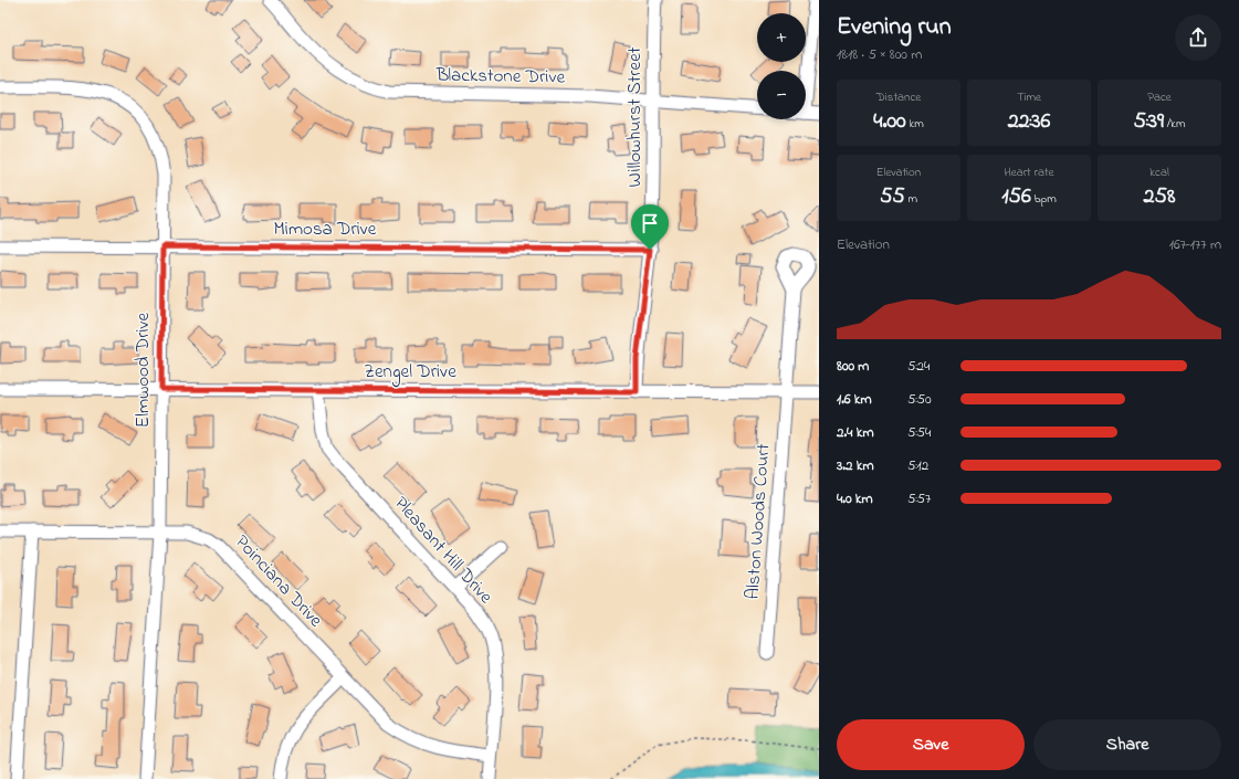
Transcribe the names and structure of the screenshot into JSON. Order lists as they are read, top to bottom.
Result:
{
  "streets": {
    "street": [
      "Blackstone Drive",
      "Willowhurst Street",
      "Mimosa Drive",
      "Elmwood Drive",
      "Zengel Drive",
      "Alston Woods Court",
      "Pleasant Hill Drive",
      "Poinciana Drive"
    ]
  },
  "crossings": [
    ["Blackstone Drive", "Willowhurst Street"],
    ["Willowhurst Street", "Mimosa Drive"],
    ["Willowhurst Street", "Zengel Drive"],
    ["Mimosa Drive", "Elmwood Drive"],
    ["Elmwood Drive", "Zengel Drive"],
    ["Elmwood Drive", "Poinciana Drive"],
    ["Zengel Drive", "Alston Woods Court"],
    ["Zengel Drive", "Pleasant Hill Drive"],
    ["Pleasant Hill Drive", "Poinciana Drive"]
  ],
  "page": {
    "heading": ["Evening run", "18:18 · 5 × 800 m"],
    "map_buttons": ["+", "−"],
    "stats": [
      ["Distance", "4.00 km"],
      ["Time", "22:36"],
      ["Pace", "5:39 /km"],
      ["Elevation", "55 m"],
      ["Heart rate", "156 bpm"],
      ["kcal", "258"]
    ],
    "chart": ["Elevation", "167–177 m"],
    "list": [
      {
        "name": "800 m",
        "note": "5:24"
      },
      {
        "name": "1.6 km",
        "note": "5:50"
      },
      {
        "name": "2.4 km",
        "note": "5:54"
      },
      {
        "name": "3.2 km",
        "note": "5:12"
      },
      {
        "name": "4.0 km",
        "note": "5:57"
      }
    ],
    "buttons": ["Save", "Share"]
  }
}
